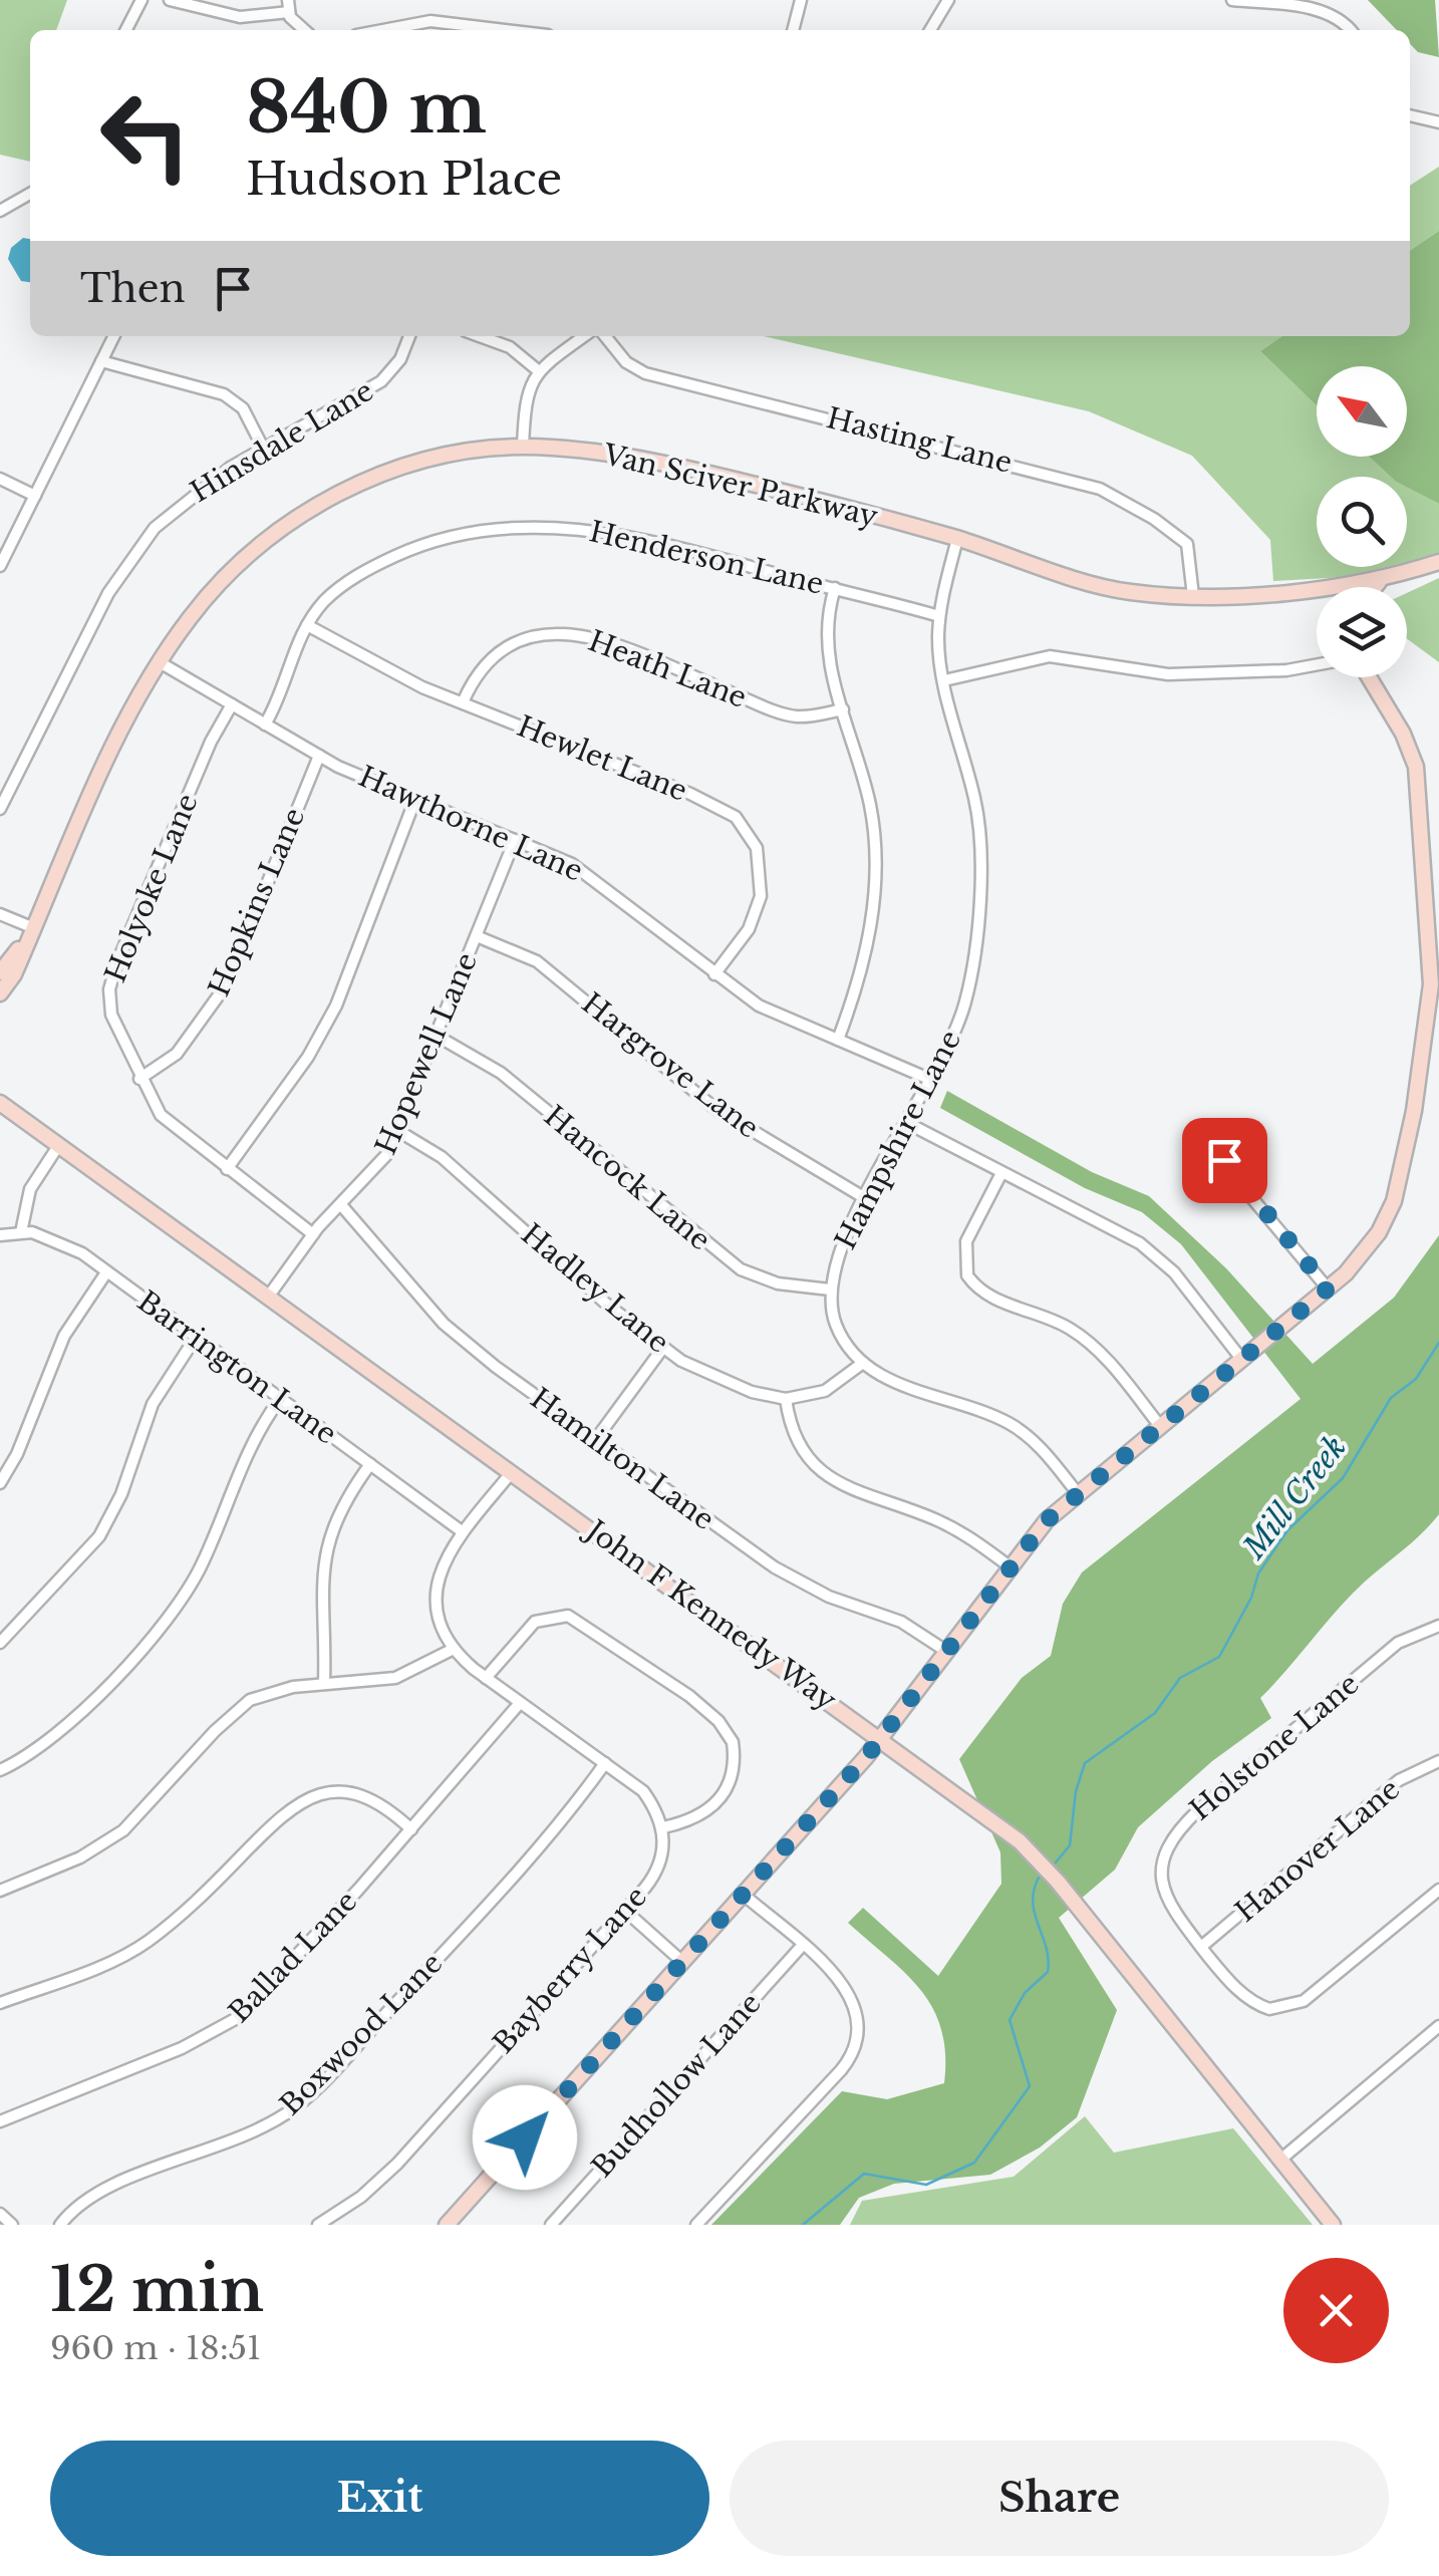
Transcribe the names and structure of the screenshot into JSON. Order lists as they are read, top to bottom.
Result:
{
  "streets": {
    "street": [
      "Hasting Lane",
      "Hinsdale Lane",
      "Van Sciver Parkway",
      "Henderson Lane",
      "Heath Lane",
      "Hewlet Lane",
      "Hawthorne Lane",
      "Holyoke Lane",
      "Hopkins Lane",
      "Hopewell Lane",
      "Hargrove Lane",
      "Hampshire Lane",
      "Hancock Lane",
      "Hadley Lane",
      "Barrington Lane",
      "Hamilton Lane",
      "John F Kennedy Way",
      "Holstone Lane",
      "Hanover Lane",
      "Ballad Lane",
      "Bayberry Lane",
      "Boxwood Lane",
      "Budhollow Lane"
    ]
  },
  "crossings": [
    ["Hasting Lane", "Van Sciver Parkway"],
    ["Van Sciver Parkway", "Hawthorne Lane"],
    ["Van Sciver Parkway", "Hampshire Lane"],
    ["Henderson Lane", "Hewlet Lane"],
    ["Henderson Lane", "Hawthorne Lane"],
    ["Henderson Lane", "Hampshire Lane"],
    ["Heath Lane", "Hewlet Lane"],
    ["Hewlet Lane", "Hawthorne Lane"],
    ["Hawthorne Lane", "Holyoke Lane"],
    ["Hawthorne Lane", "Hopkins Lane"],
    ["Hawthorne Lane", "Hopewell Lane"],
    ["Hawthorne Lane", "Hampshire Lane"],
    ["Holyoke Lane", "Hopkins Lane"],
    ["Holyoke Lane", "Hopewell Lane"],
    ["Hopewell Lane", "Hargrove Lane"],
    ["Hopewell Lane", "Hancock Lane"],
    ["Hopewell Lane", "Hadley Lane"],
    ["Hopewell Lane", "Hamilton Lane"],
    ["Hopewell Lane", "John F Kennedy Way"],
    ["Hargrove Lane", "Hampshire Lane"],
    ["Hampshire Lane", "Hancock Lane"],
    ["Holstone Lane", "Hanover Lane"]
  ],
  "water": ["Mill Creek"],
  "north": "top left",
  "page": {
    "turn": ["840 m", "Hudson Place"],
    "then": "Then",
    "heading": ["12 min", "960 m · 18:51"],
    "buttons": ["Exit", "Share"]
  }
}
